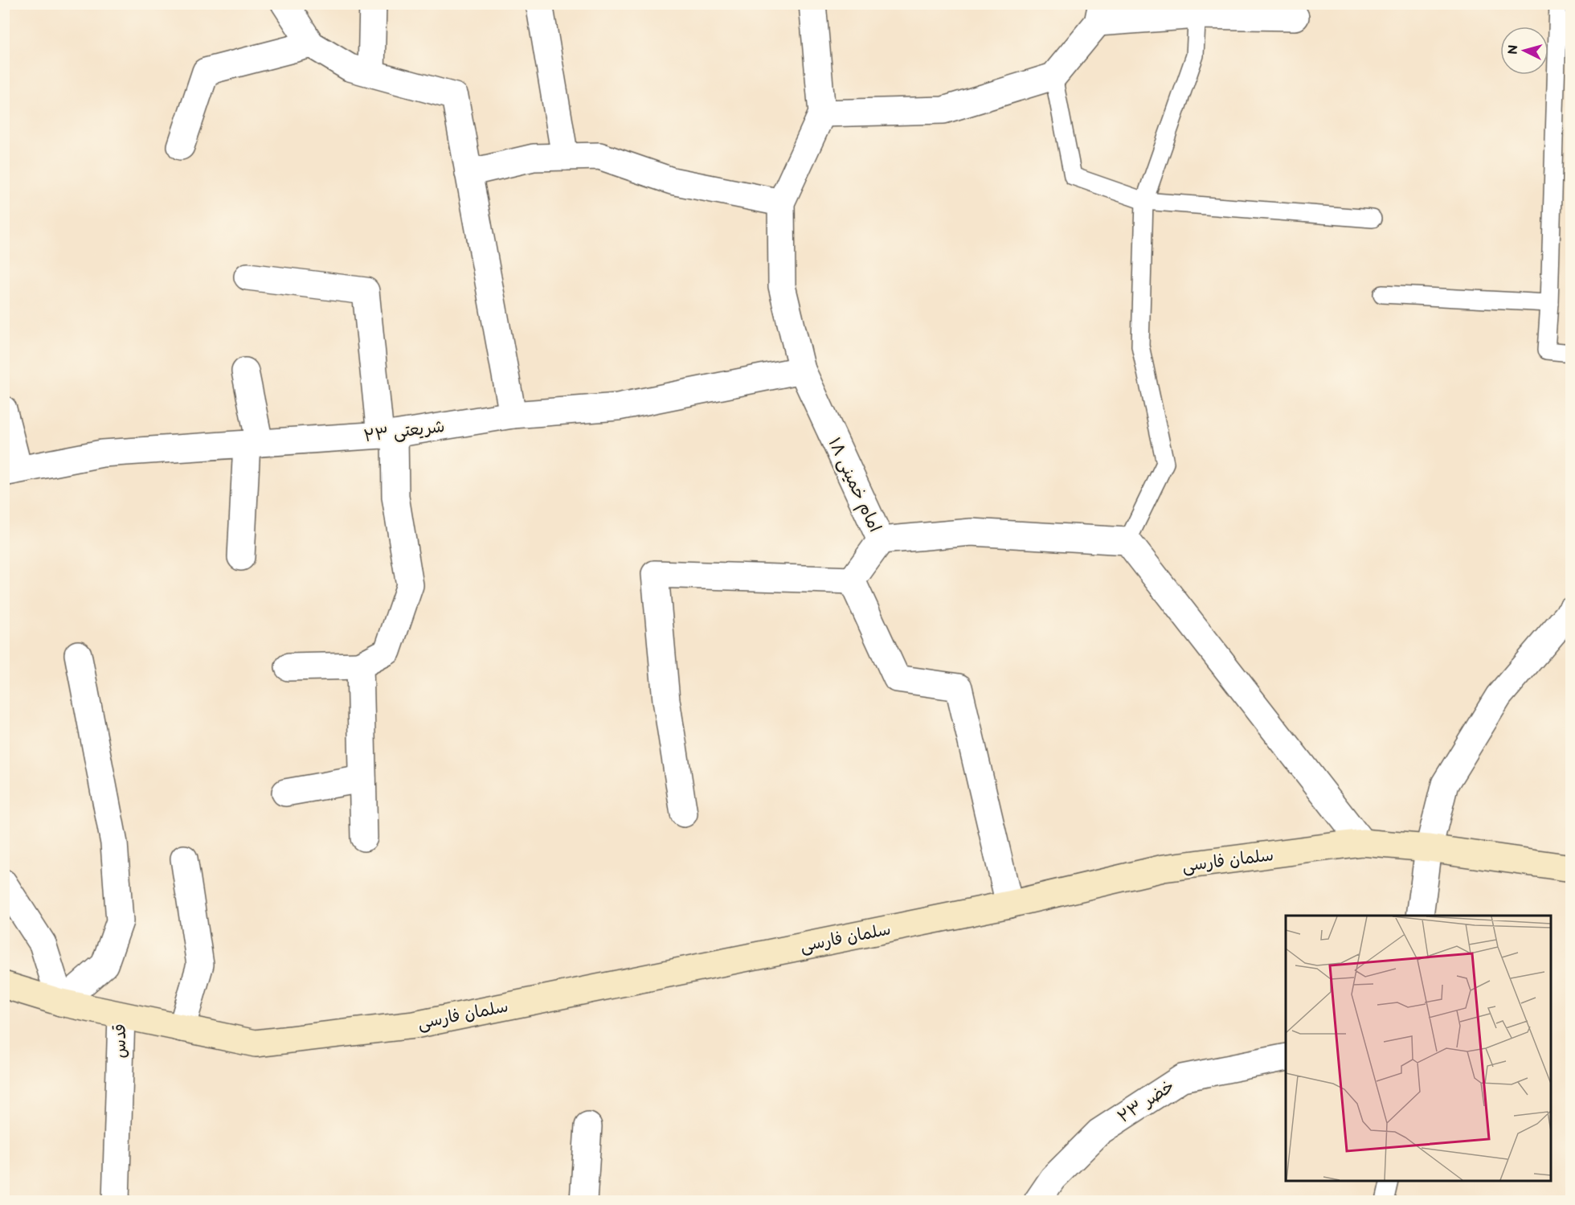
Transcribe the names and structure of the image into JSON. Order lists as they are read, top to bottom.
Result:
{
  "streets": {
    "street": [
      "شریعتی ۲۳",
      "امام خمینی ۱۸",
      "سلمان فارسی",
      "قدس",
      "خضر ۲۳"
    ]
  },
  "crossings": [
    ["شریعتی ۲۳", "امام خمینی ۱۸"],
    ["سلمان فارسی", "قدس"]
  ],
  "north": "left"
}
